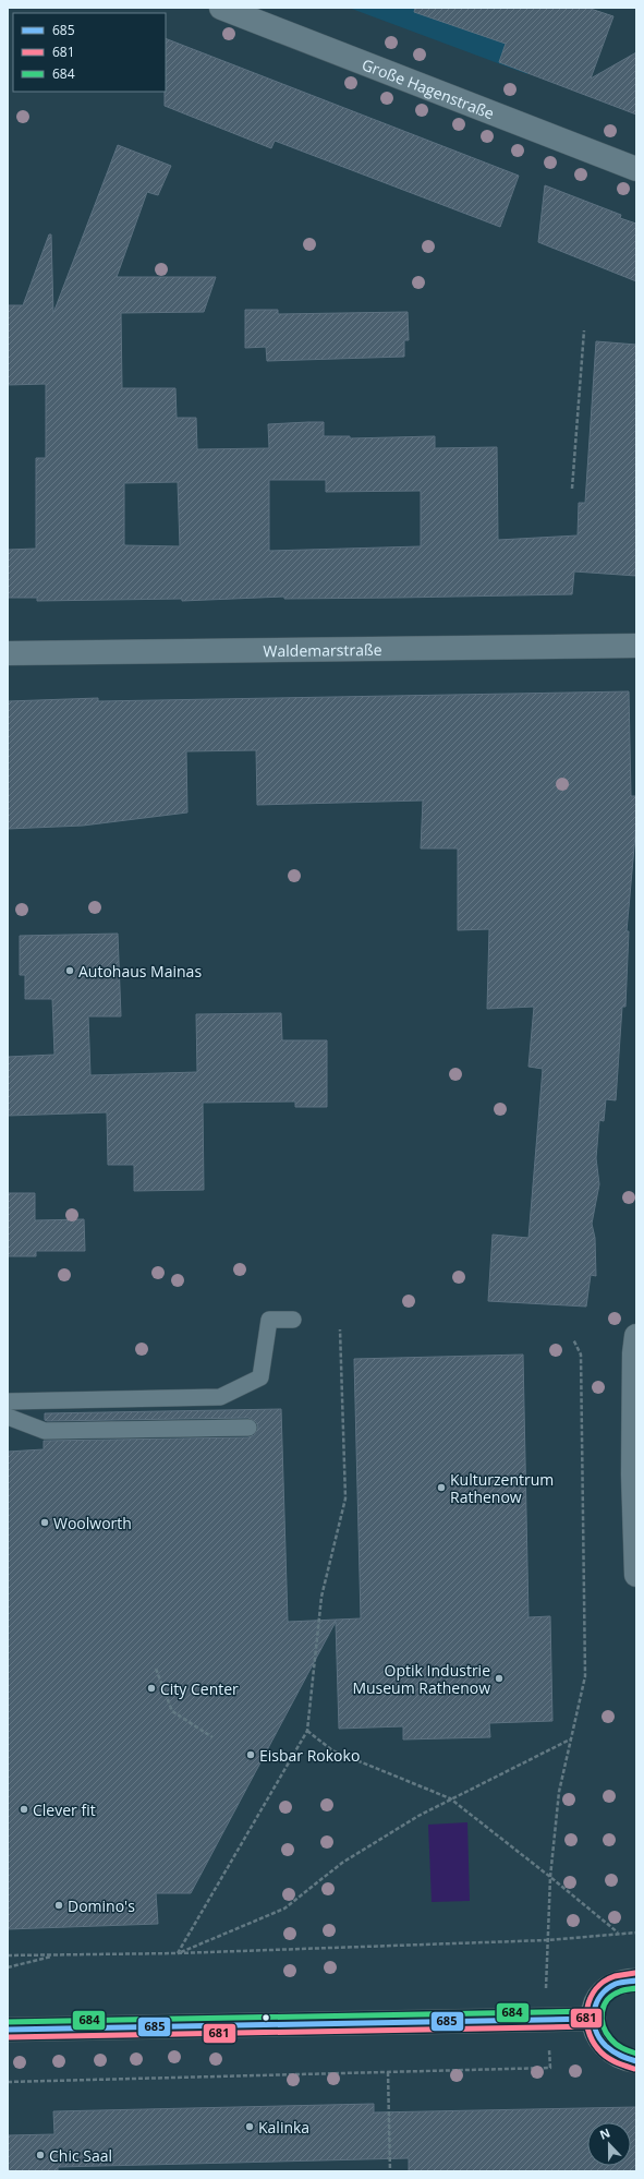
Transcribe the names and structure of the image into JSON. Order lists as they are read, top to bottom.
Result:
{
  "streets": {
    "street": ["Große Hagenstraße", "Waldemarstraße"]
  },
  "places": [
    "Autohaus Mainas",
    "Kulturzentrum Rathenow",
    "Woolworth",
    "Optik Industrie Museum Rathenow",
    "City Center",
    "Eisbar Rokoko",
    "Clever fit",
    "Domino's",
    "Kalinka",
    "Chic Saal"
  ],
  "lines": ["transit line 681", "transit line 685", "transit line 684"],
  "legend": ["685", "681", "684"],
  "north": "top"
}
